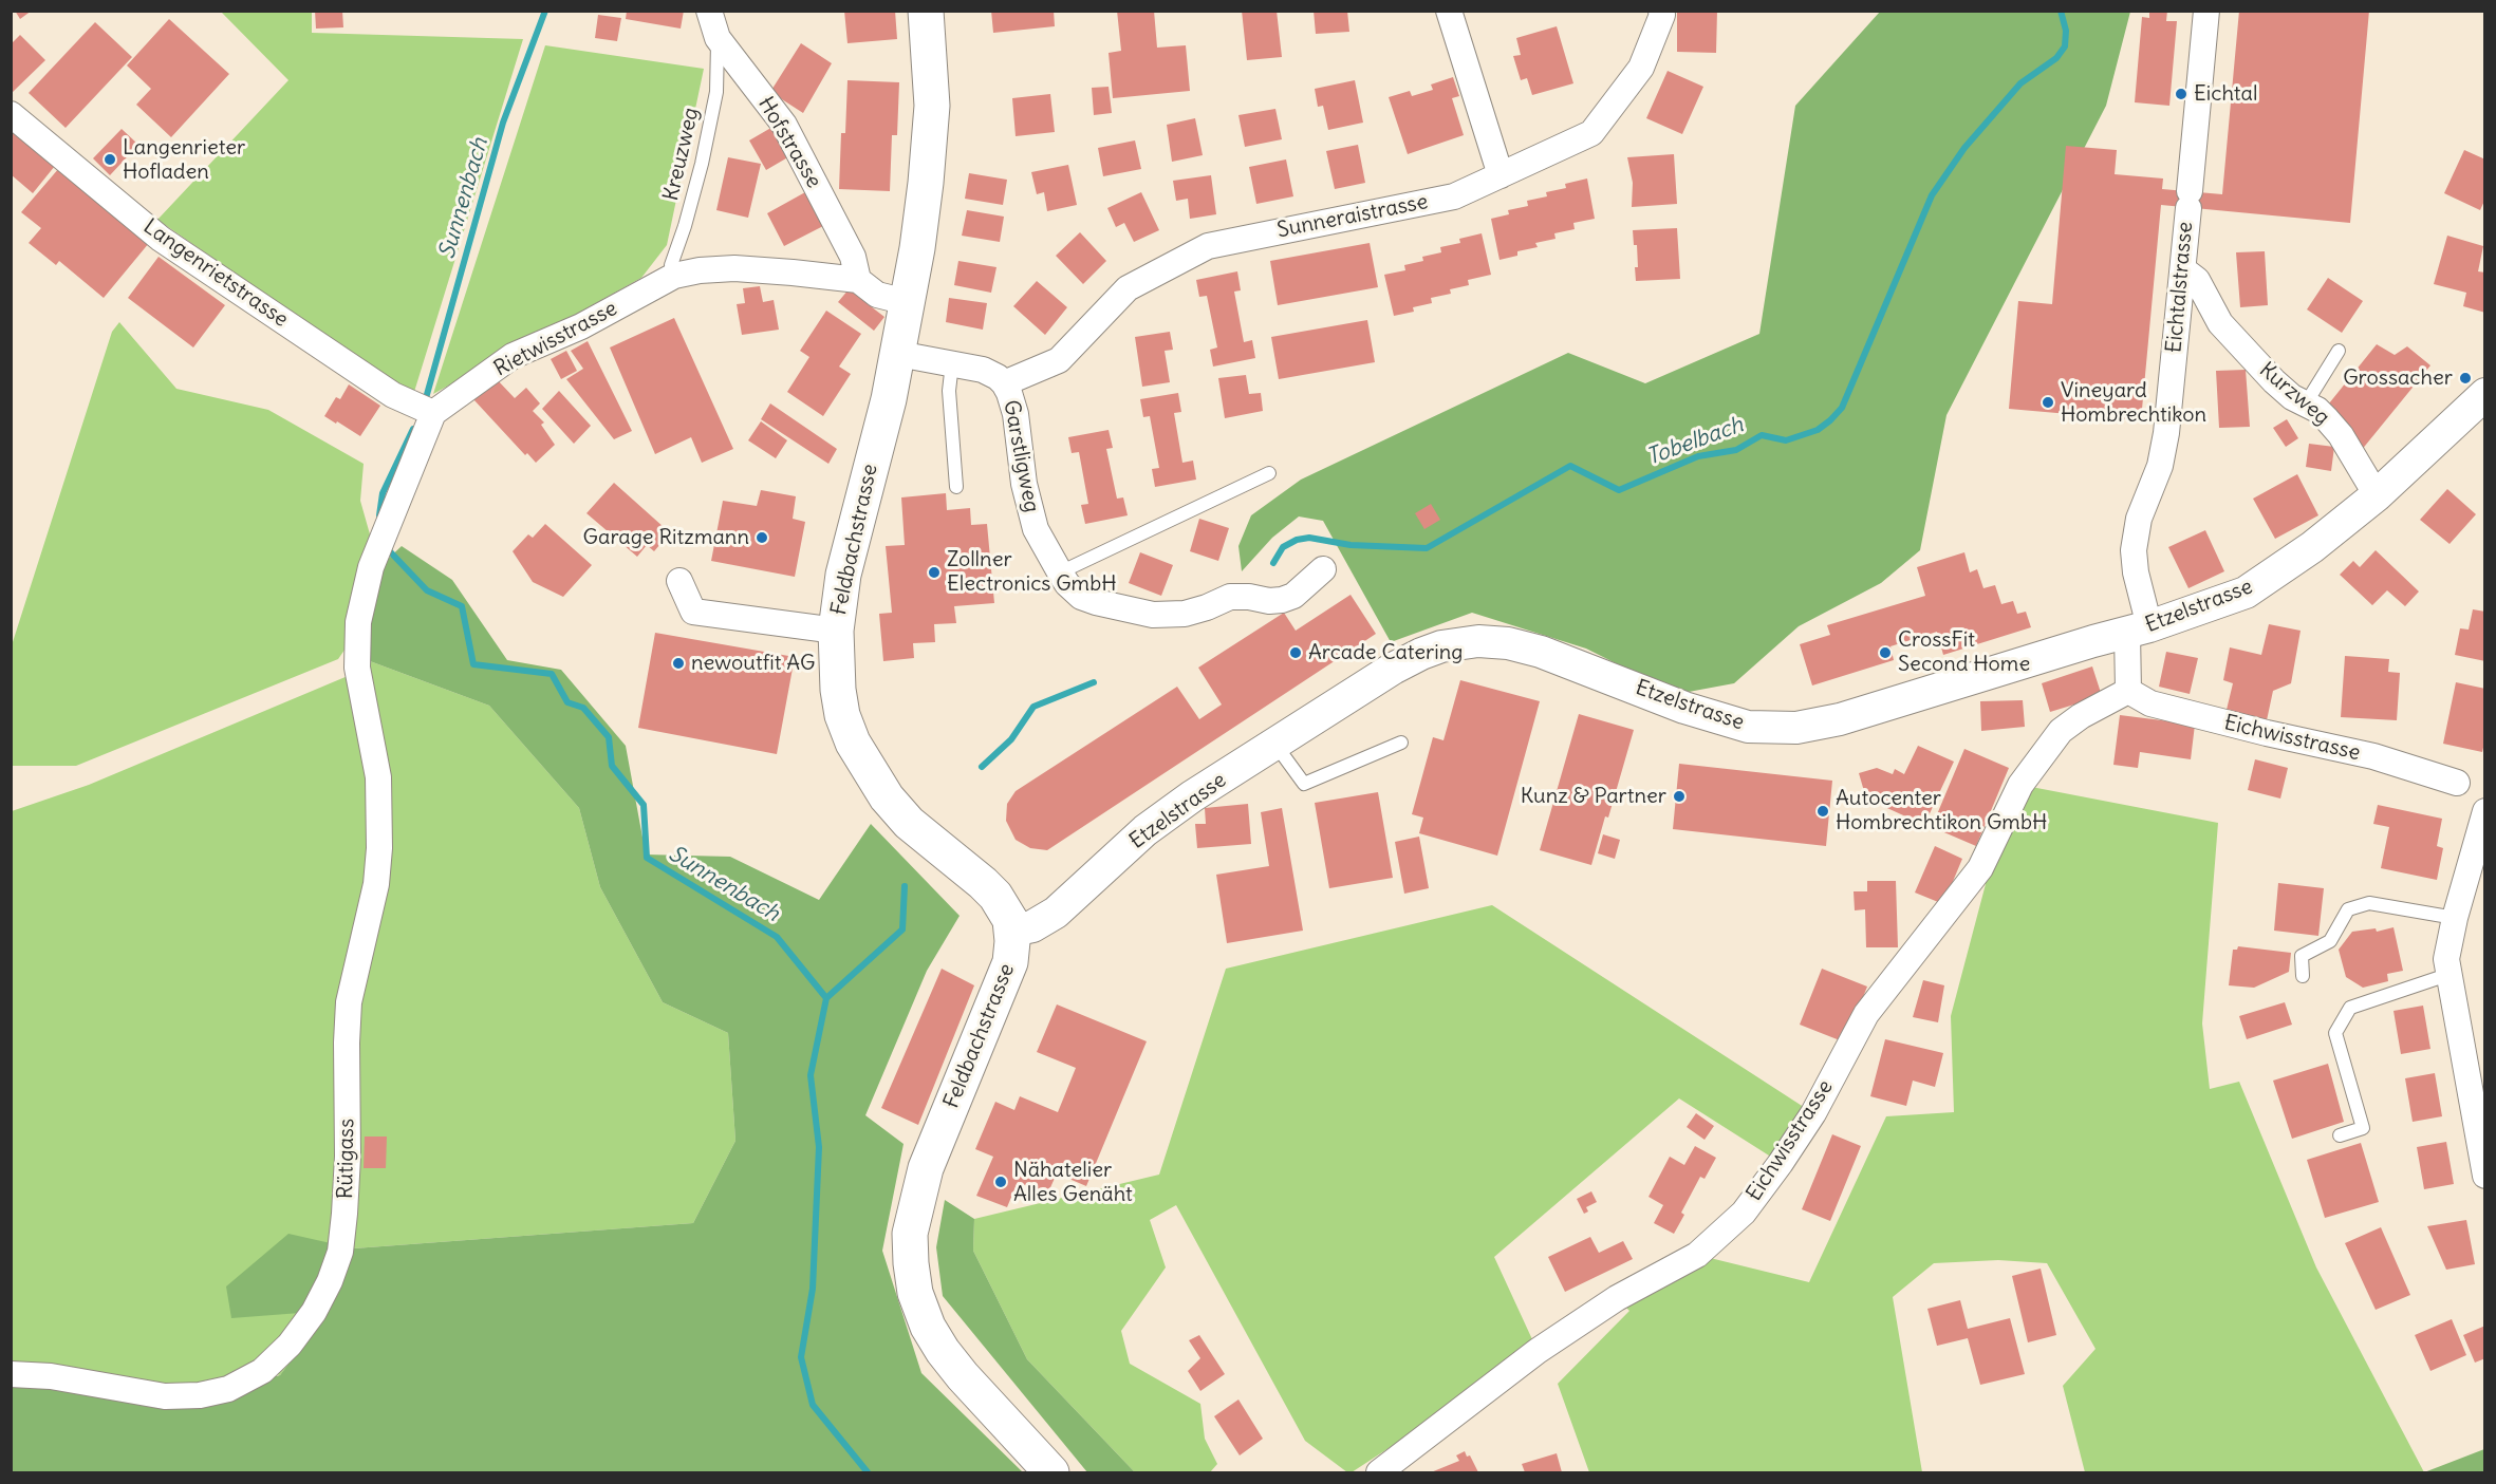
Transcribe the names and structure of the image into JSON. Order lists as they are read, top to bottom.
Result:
{
  "streets": {
    "main road": ["Feldbachstrasse"],
    "street": [
      "Hofstrasse",
      "Sunneraistrasse",
      "Langenrietstrasse",
      "Eichtalstrasse",
      "Rietwisstrasse",
      "Kurzweg",
      "Garstligweg",
      "Etzelstrasse",
      "Eichwisstrasse",
      "Rütigass"
    ],
    "lane": ["Kreuzweg"]
  },
  "crossings": [
    ["Hofstrasse", "Kreuzweg"],
    ["Hofstrasse", "Rietwisstrasse"],
    ["Kreuzweg", "Rietwisstrasse"],
    ["Sunneraistrasse", "Garstligweg"],
    ["Langenrietstrasse", "Rietwisstrasse"],
    ["Langenrietstrasse", "Rütigass"],
    ["Eichtalstrasse", "Kurzweg"],
    ["Eichtalstrasse", "Etzelstrasse"],
    ["Rietwisstrasse", "Feldbachstrasse"],
    ["Rietwisstrasse", "Rütigass"],
    ["Kurzweg", "Etzelstrasse"],
    ["Garstligweg", "Feldbachstrasse"],
    ["Feldbachstrasse", "Etzelstrasse"]
  ],
  "water": ["Sunnenbach", "Tobelbach"],
  "places": [
    "Eichtal",
    "Langenrieter Hofladen",
    "Grossacher",
    "Vineyard Hombrechtikon",
    "Garage Ritzmann",
    "Zollner Electronics GmbH",
    "Arcade Catering",
    "CrossFit Second Home",
    "newoutfit AG",
    "Kunz & Partner",
    "Autocenter Hombrechtikon GmbH",
    "Nähatelier Alles Genäht"
  ]
}
